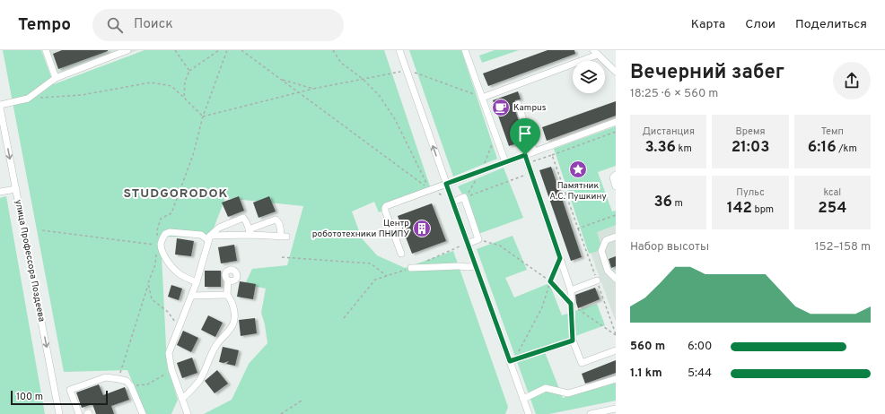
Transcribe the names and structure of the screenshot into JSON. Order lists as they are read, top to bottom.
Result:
{
  "streets": {
    "street": ["улица Профессора Поздеева"]
  },
  "one_way": ["улица Профессора Поздеева"],
  "districts": ["STUDGORODOK"],
  "places": {
    "cafe": ["Kampus"],
    "place": ["Памятник А.С. Пушкину"],
    "building": ["Центр робототехники ПНИПУ"]
  },
  "scale_bar": "100 m",
  "page": {
    "header": "Tempo",
    "search": "Поиск",
    "nav": ["Карта", "Слои", "Поделиться"],
    "heading": ["Вечерний забег", "18:25 · 6 × 560 m"],
    "stats": [
      ["Дистанция", "3.36 km"],
      ["Время", "21:03"],
      ["Темп", "6:16 /km"],
      ["36 m"],
      ["Пульс", "142 bpm"],
      ["kcal", "254"]
    ],
    "chart": ["Набор высоты", "152–158 m"],
    "list": [
      {
        "name": "560 m",
        "note": "6:00"
      },
      {
        "name": "1.1 km",
        "note": "5:44"
      }
    ],
    "scale": "100 m"
  }
}
